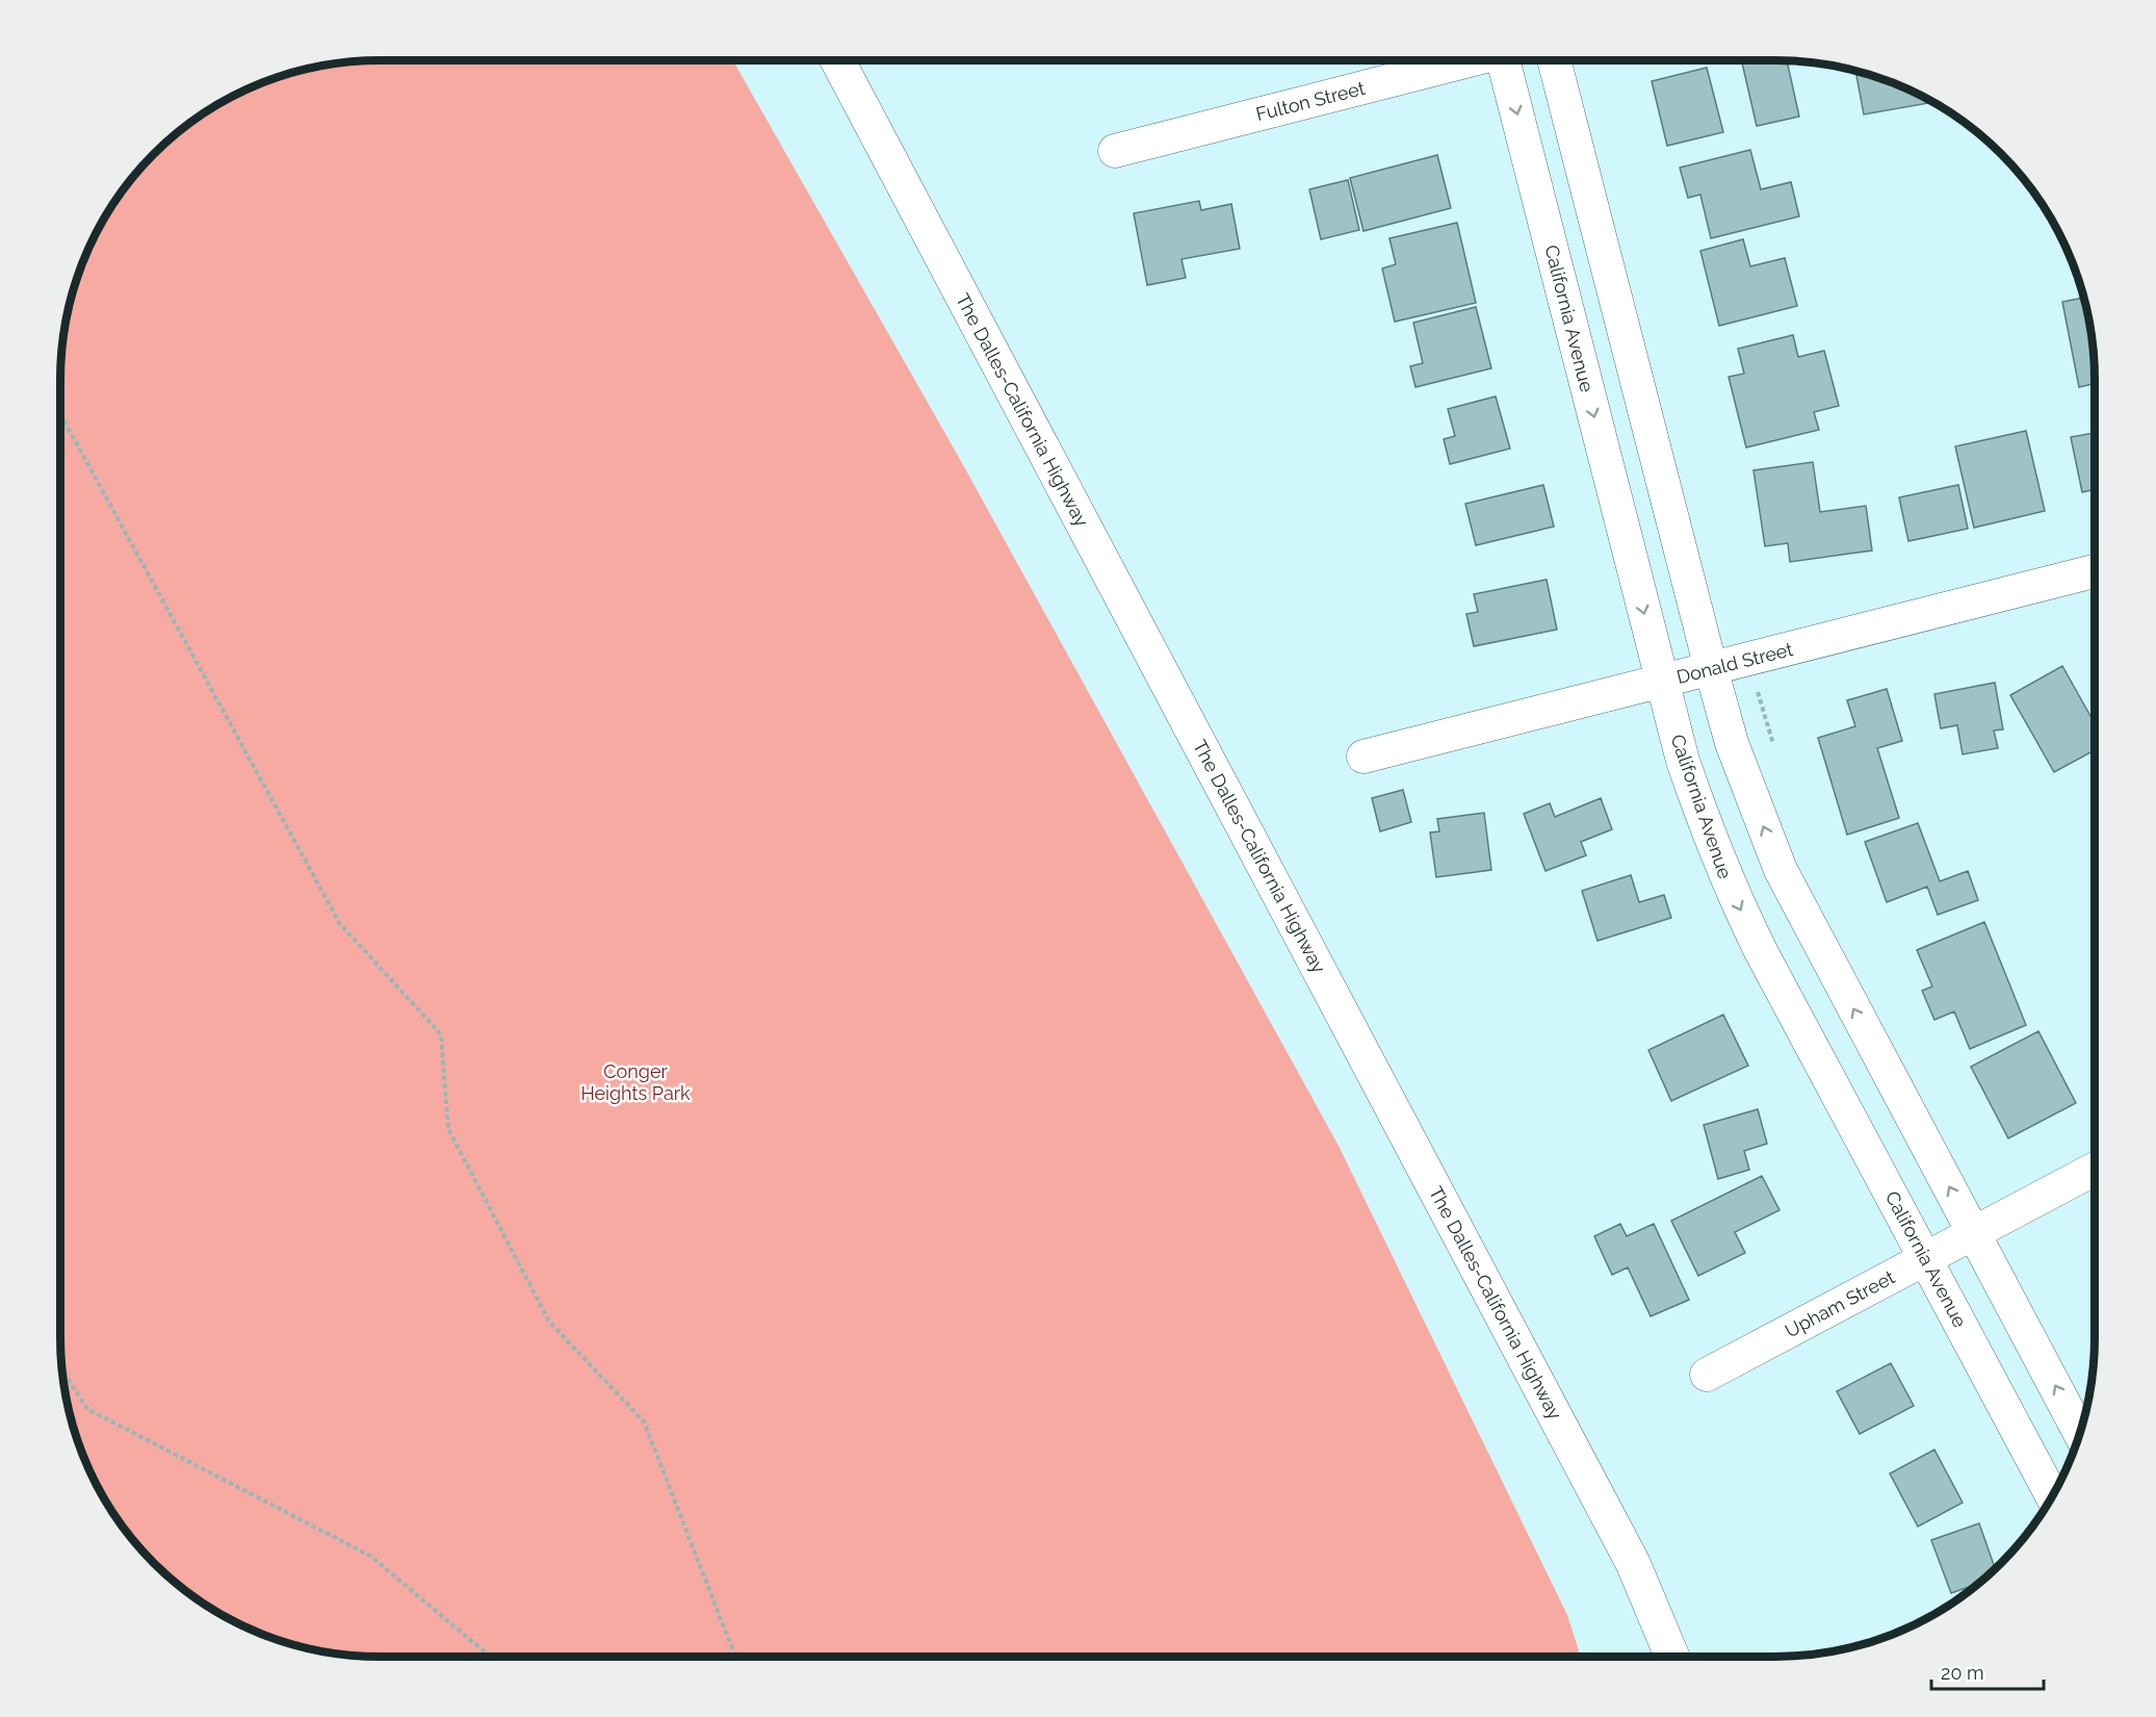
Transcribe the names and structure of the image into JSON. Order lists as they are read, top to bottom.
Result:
{
  "streets": {
    "highway": ["The Dalles-California Highway"],
    "street": [
      "Fulton Street",
      "California Avenue",
      "Donald Street",
      "Upham Street"
    ]
  },
  "crossings": [
    ["California Avenue", "Donald Street"],
    ["California Avenue", "Upham Street"]
  ],
  "parks": ["Conger Heights Park"],
  "scale_bar": "20 m"
}
